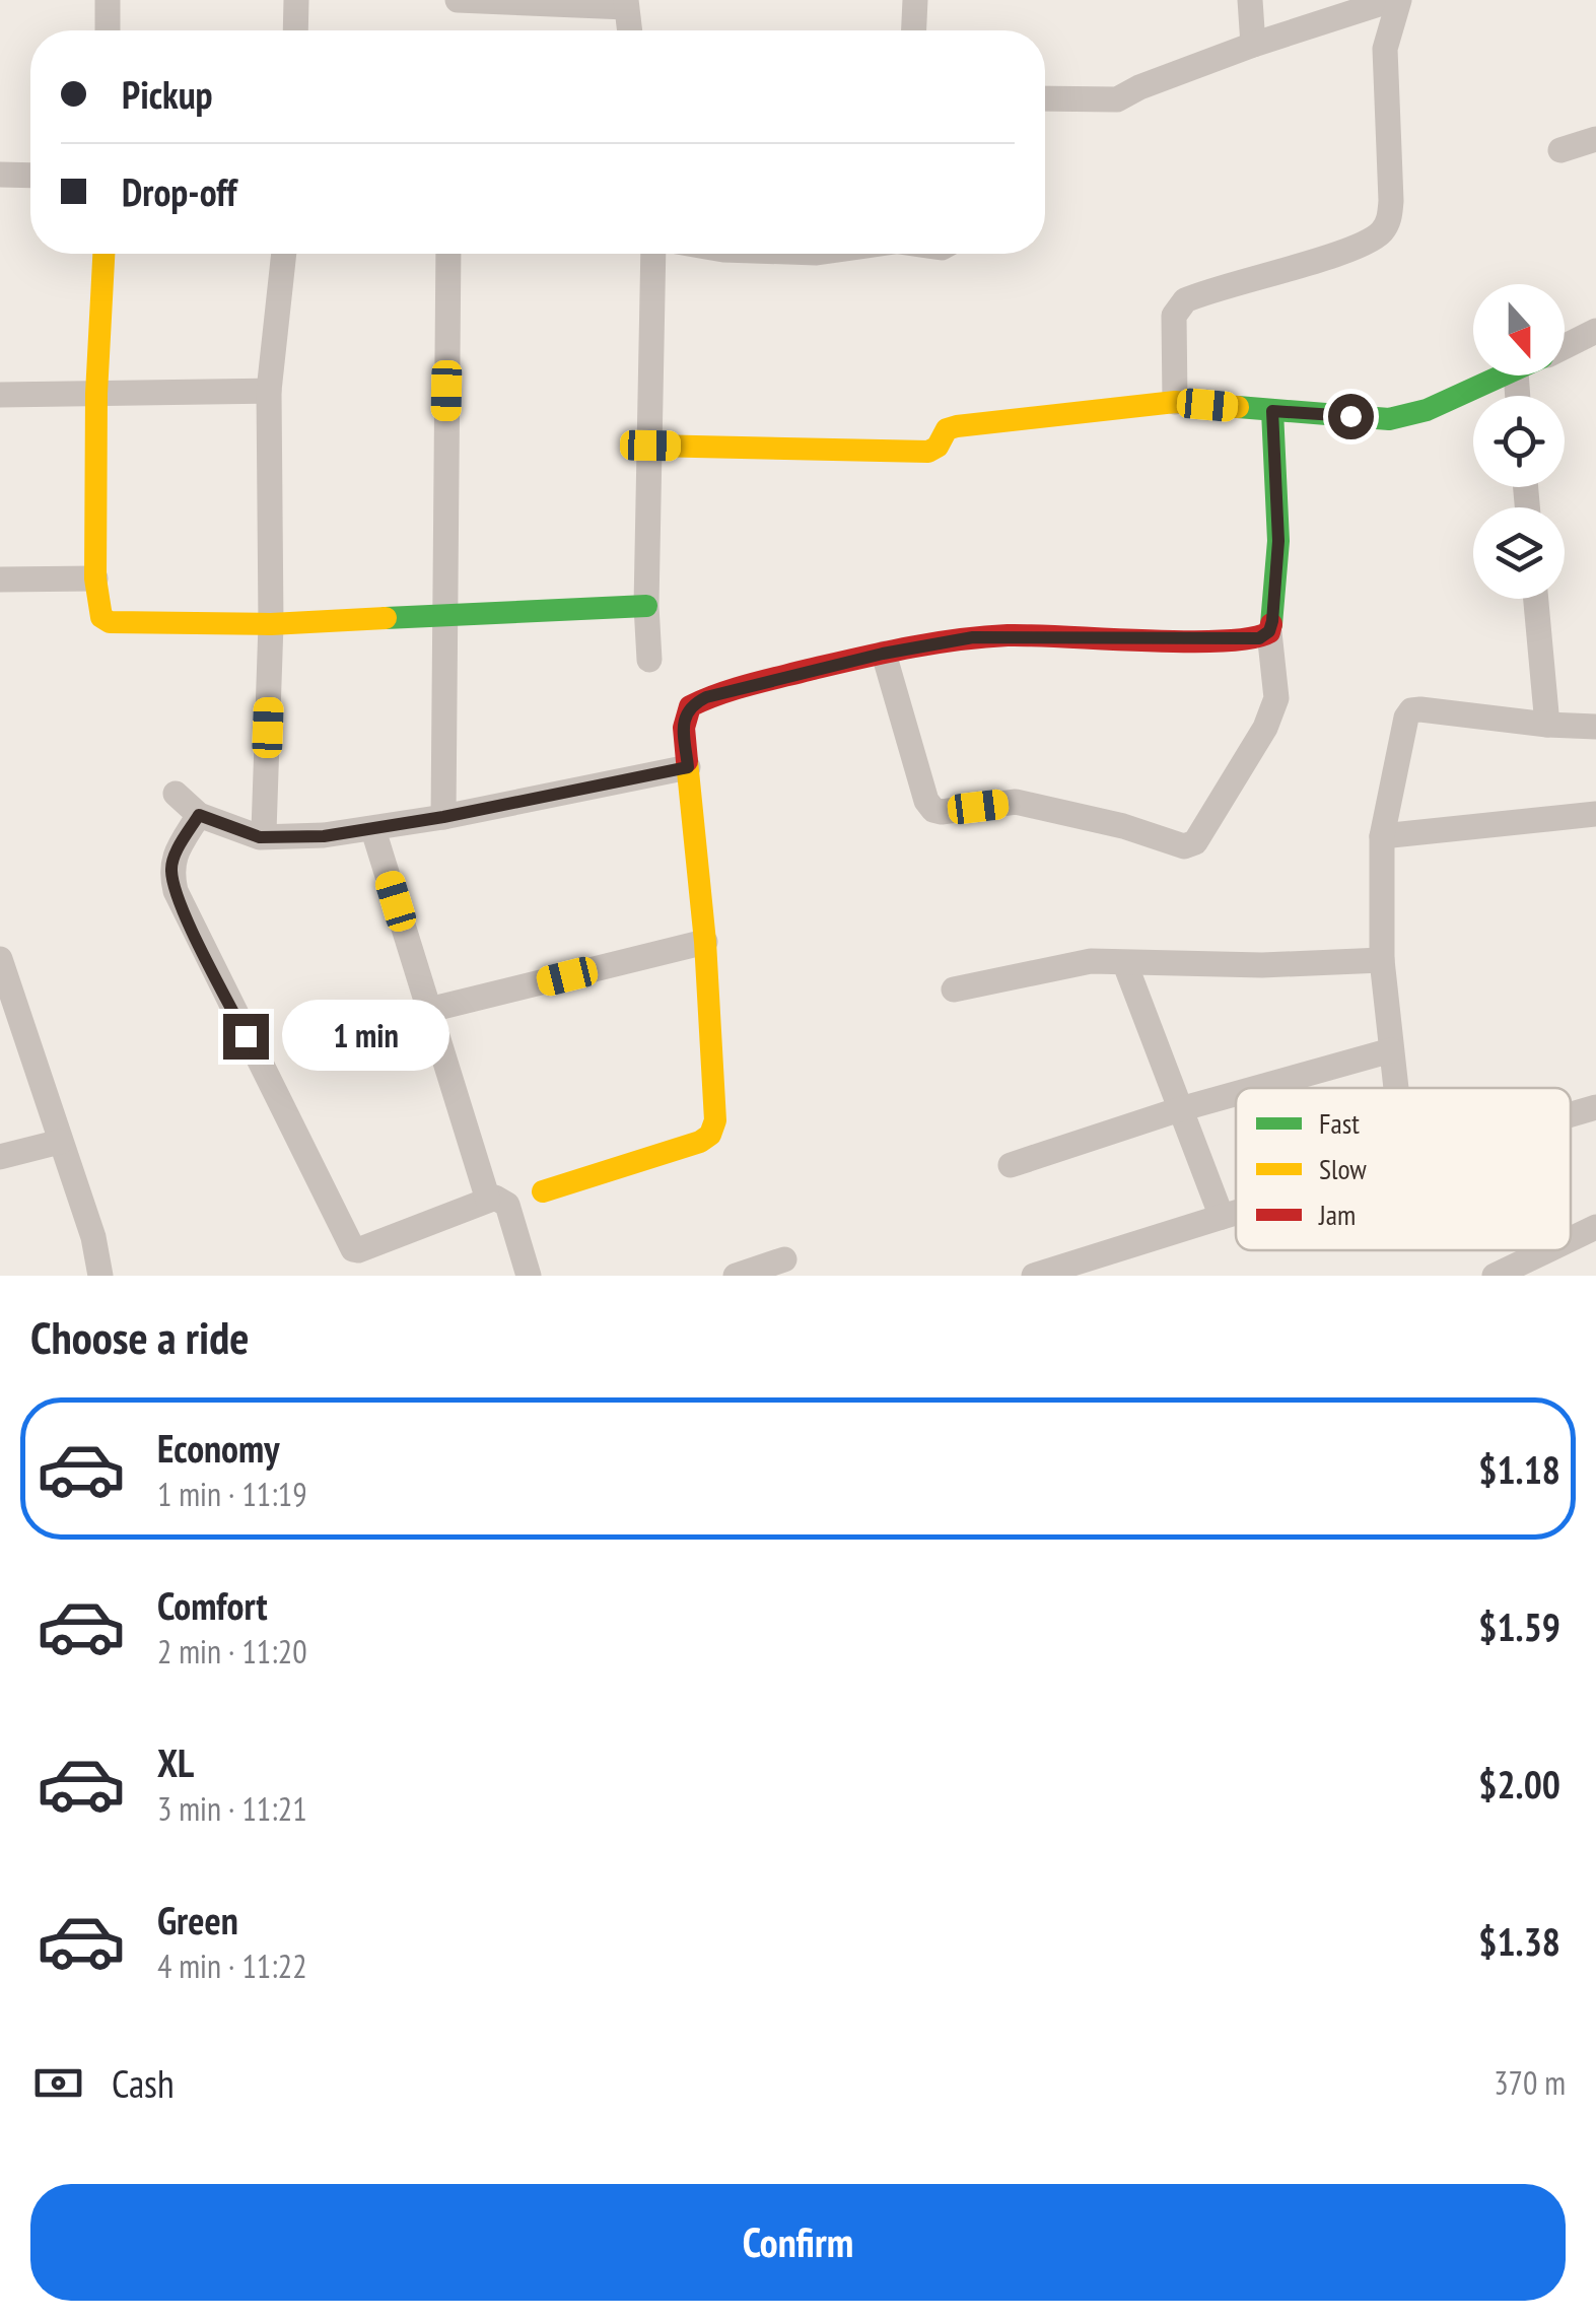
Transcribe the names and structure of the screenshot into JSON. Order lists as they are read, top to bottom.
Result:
{
  "legend": ["Fast", "Slow", "Jam"],
  "north": "bottom",
  "page": {
    "banner": ["Pickup", "Drop-off"],
    "bubble": "1 min",
    "heading": "Choose a ride",
    "list": [
      {
        "name": "Economy",
        "note": "1 min · 11:19",
        "value": "$1.18"
      },
      {
        "name": "Comfort",
        "note": "2 min · 11:20",
        "value": "$1.59"
      },
      {
        "name": "XL",
        "note": "3 min · 11:21",
        "value": "$2.00"
      },
      {
        "name": "Green",
        "note": "4 min · 11:22",
        "value": "$1.38"
      }
    ],
    "pay": ["Cash", "370 m"],
    "buttons": "Confirm"
  }
}
